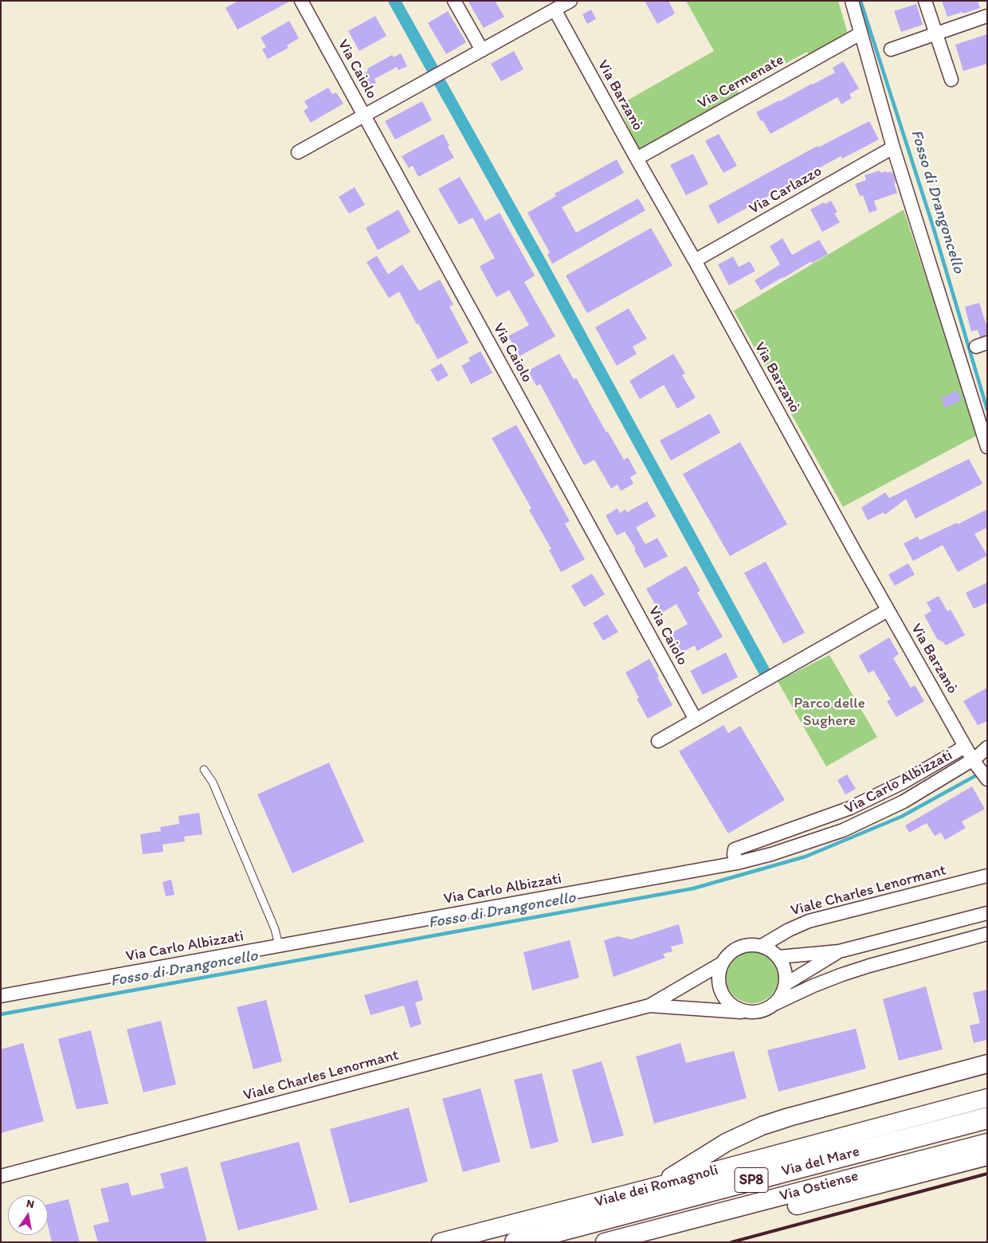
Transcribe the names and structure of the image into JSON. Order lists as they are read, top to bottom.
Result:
{
  "streets": {
    "main road": [
      "Via del Mare",
      "SP8",
      "Viale dei Romagnoli",
      "Via Ostiense"
    ],
    "street": [
      "Via Caiolo",
      "Via Cermenate",
      "Via Barzanò",
      "Via Carlazzo",
      "Via Carlo Albizzati",
      "Viale Charles Lenormant"
    ]
  },
  "crossings": [
    ["Via Cermenate", "Via Barzanò"],
    ["Via Barzanò", "Via Carlazzo"],
    ["Via Barzanò", "Via Carlo Albizzati"]
  ],
  "water": ["Fosso di Drangoncello"],
  "parks": ["Parco delle Sughere"],
  "north": "top"
}
